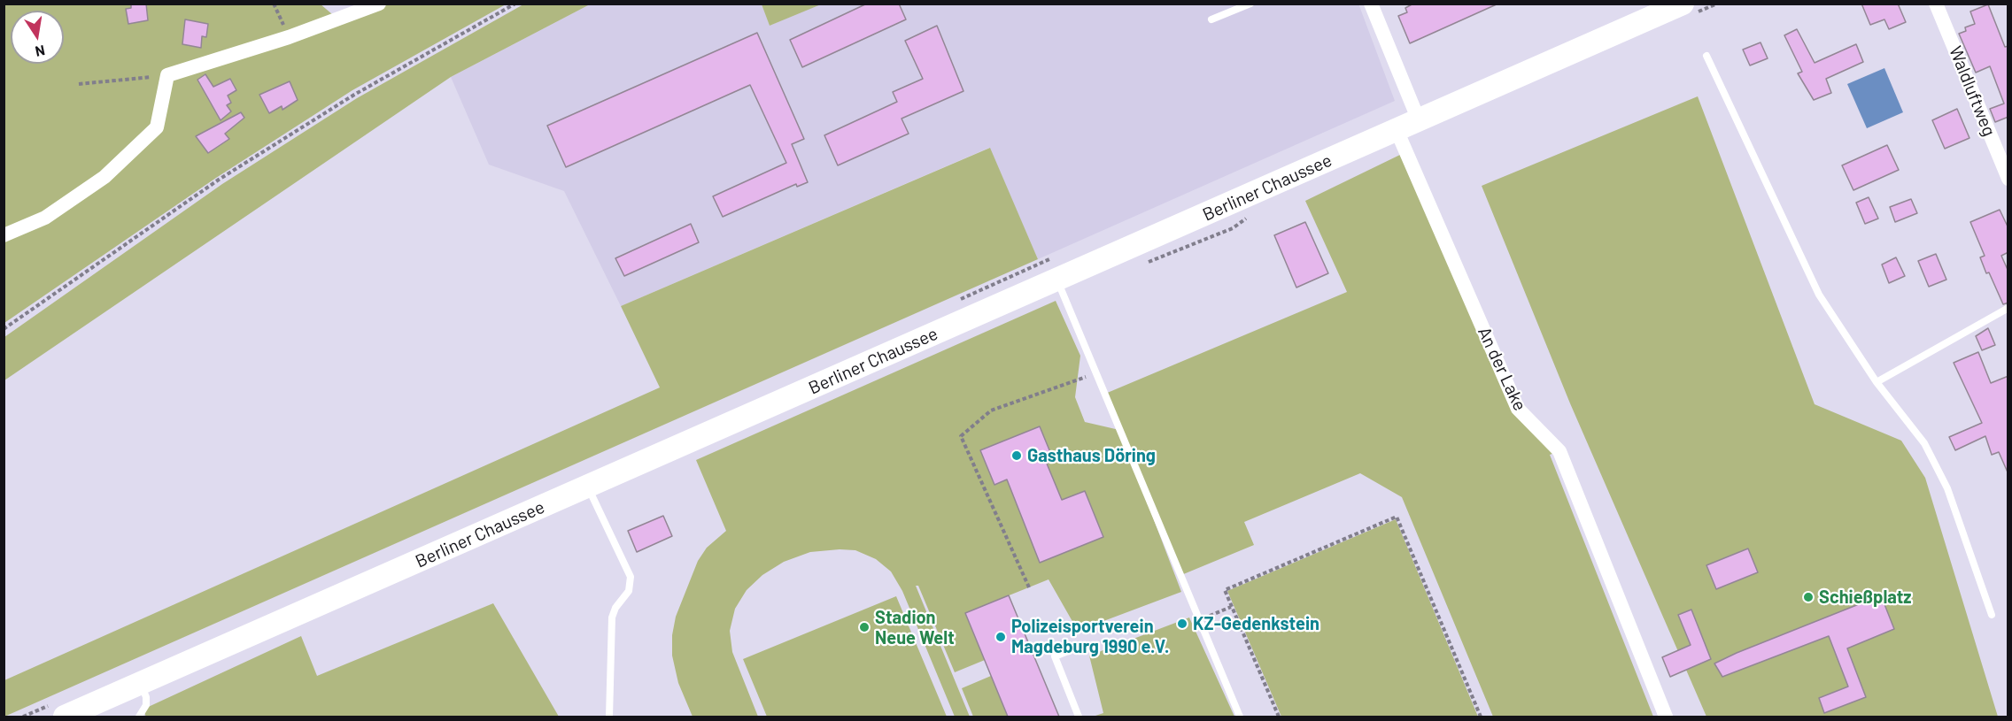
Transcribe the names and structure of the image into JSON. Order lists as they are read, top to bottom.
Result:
{
  "streets": {
    "main road": ["Berliner Chaussee"],
    "street": ["Waldluftweg", "An der Lake"]
  },
  "crossings": [
    ["Berliner Chaussee", "An der Lake"]
  ],
  "places": [
    "Gasthaus Döring",
    "Schießplatz",
    "KZ-Gedenkstein",
    "Stadion Neue Welt",
    "Polizeisportverein Magdeburg 1990 e.V."
  ],
  "north": "bottom"
}
